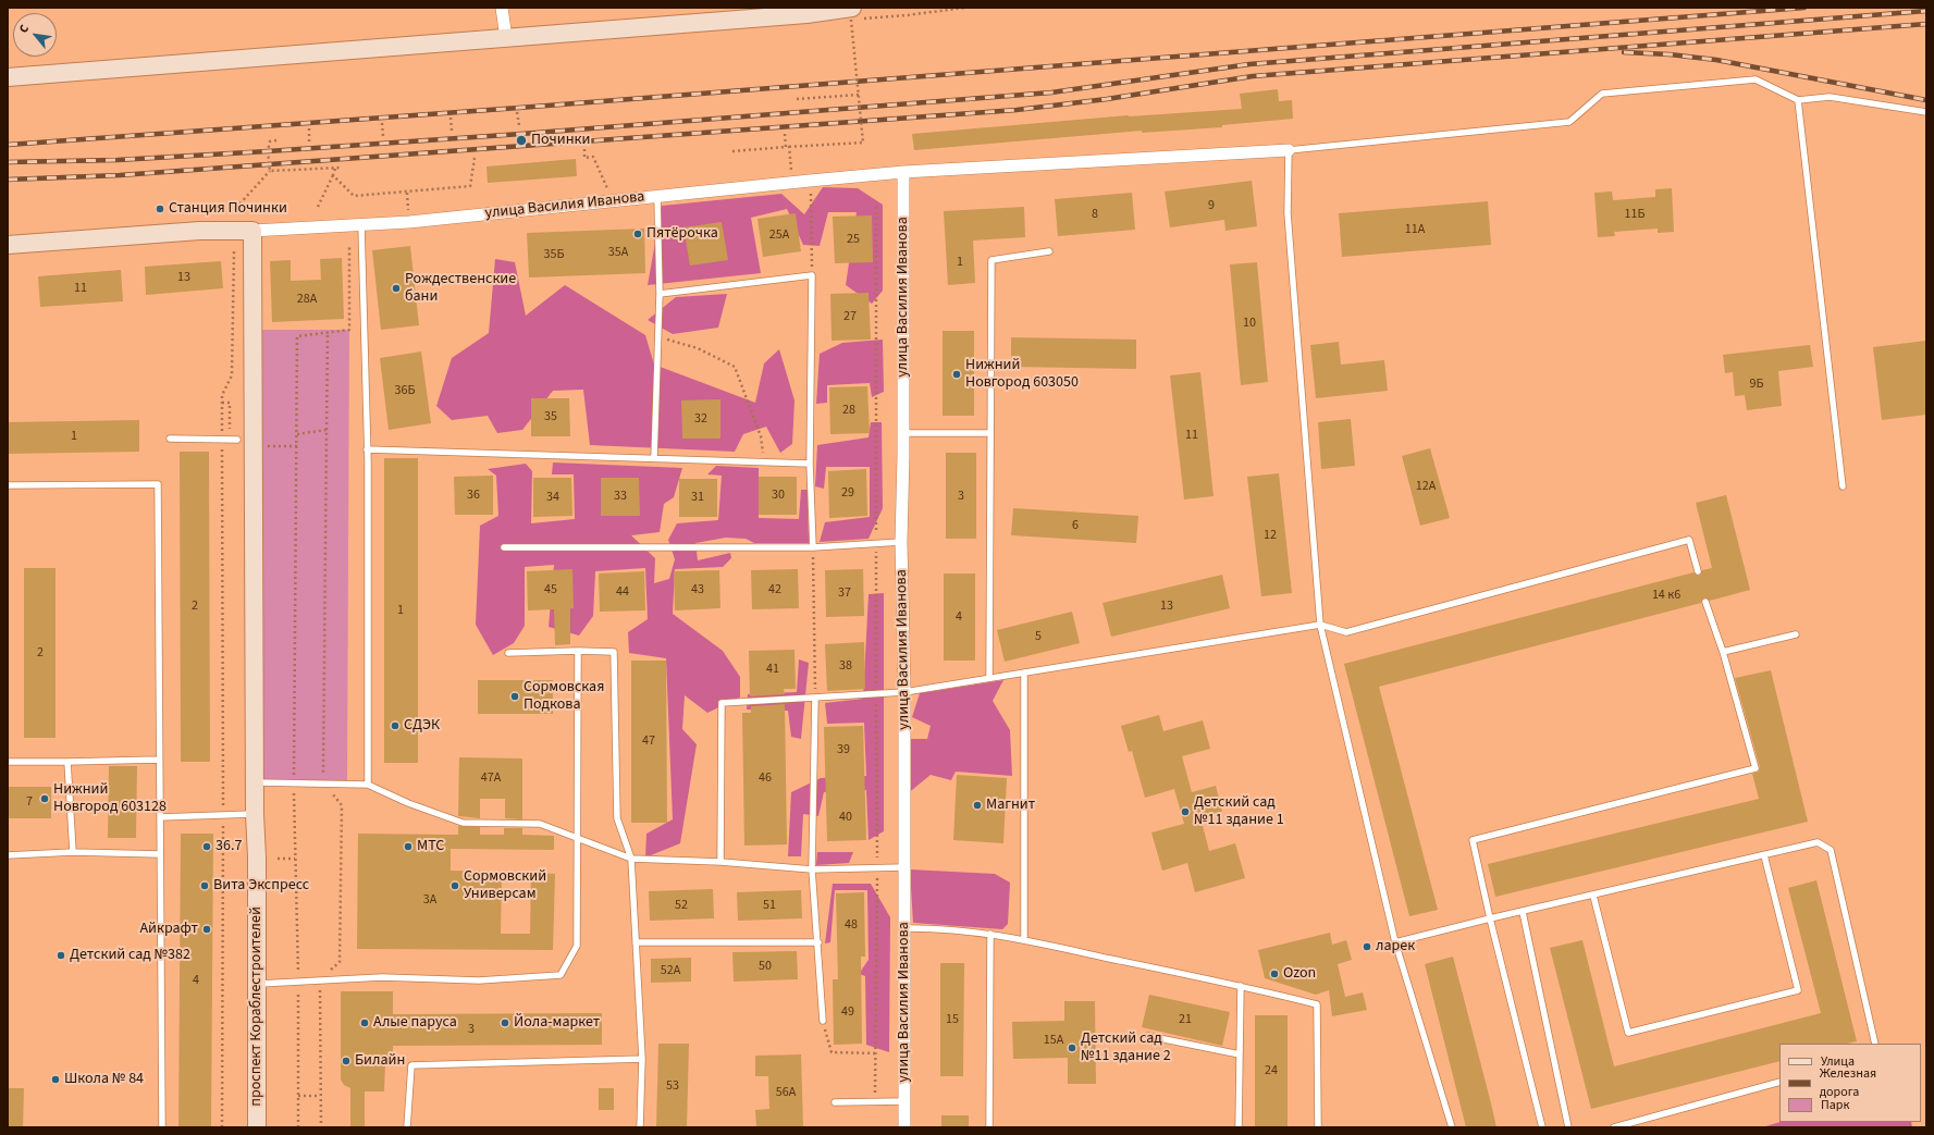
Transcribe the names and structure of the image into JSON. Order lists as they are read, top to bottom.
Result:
{
  "streets": {
    "street": ["улица Василия Иванова", "проспект Кораблестроителей"]
  },
  "crossings": [
    ["улица Василия Иванова", "проспект Кораблестроителей"]
  ],
  "places": [
    "Починки",
    "Станция Починки",
    "Пятёрочка",
    "Рождественские бани",
    "Нижний Новгород 603050",
    "Сормовская Подкова",
    "СДЭК",
    "Нижний Новгород 603128",
    "Магнит",
    "Детский сад №11 здание 1",
    "36.7",
    "МТС",
    "Вита Экспресс",
    "Сормовский Универсам",
    "Айкрафт",
    "ларек",
    "Детский сад №382",
    "Ozon",
    "Алые паруса",
    "Йола-маркет",
    "Детский сад №11 здание 2",
    "Билайн",
    "Школа № 84"
  ],
  "house_numbers": [
    "9",
    "8",
    "11Б",
    "11А",
    "25А",
    "25",
    "35А",
    "35Б",
    "1",
    "13",
    "11",
    "28А",
    "27",
    "10",
    "9Б",
    "36Б",
    "28",
    "35",
    "32",
    "11",
    "1",
    "12А",
    "29",
    "36",
    "30",
    "33",
    "3",
    "34",
    "31",
    "6",
    "12",
    "45",
    "43",
    "42",
    "44",
    "37",
    "14 к6",
    "2",
    "13",
    "1",
    "4",
    "5",
    "2",
    "38",
    "41",
    "47",
    "39",
    "47А",
    "46",
    "7",
    "40",
    "3А",
    "52",
    "51",
    "48",
    "50",
    "52А",
    "4",
    "49",
    "15",
    "21",
    "3",
    "15А",
    "24",
    "53",
    "56А"
  ],
  "legend": ["Улица", "Железная дорога", "Парк"],
  "north": "top left"
}
